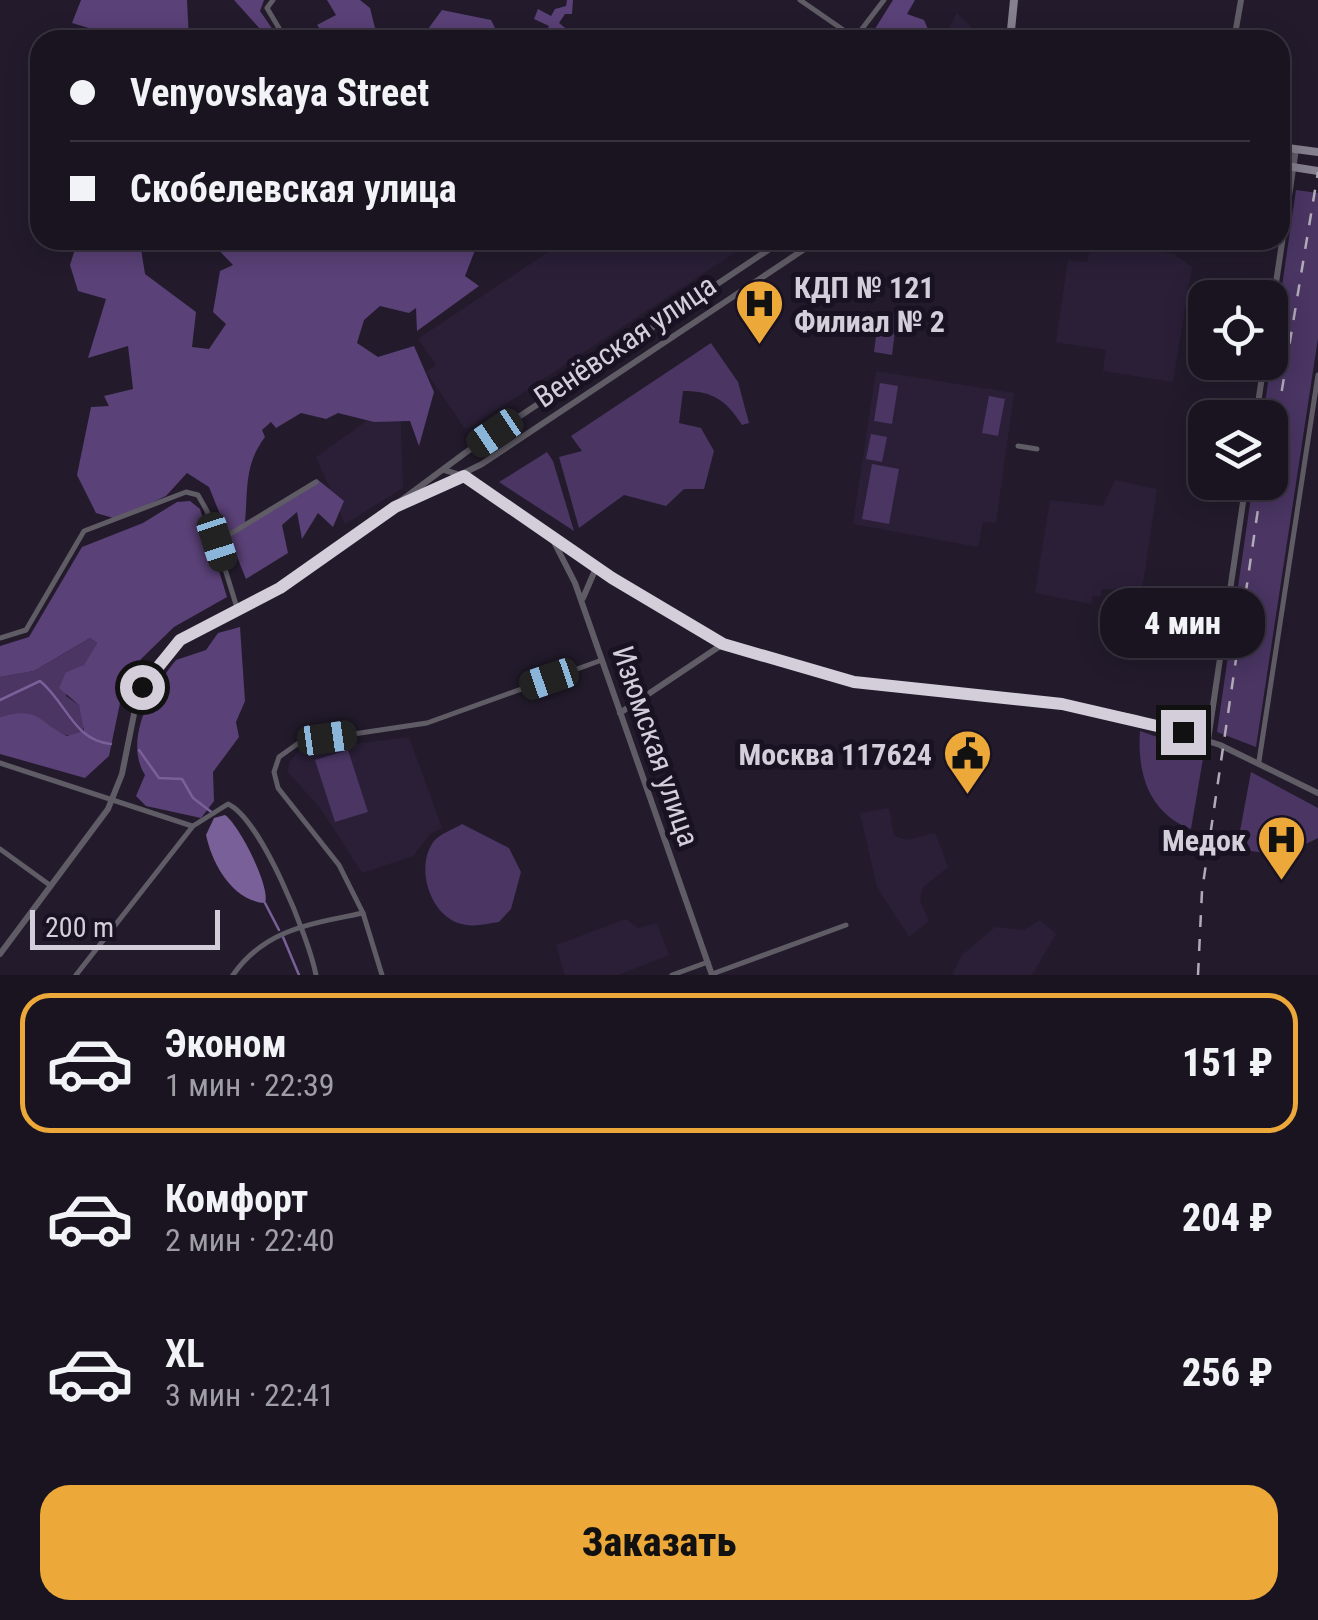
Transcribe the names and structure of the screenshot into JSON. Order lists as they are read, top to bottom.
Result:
{
  "streets": {
    "street": ["Венёвская улица", "Изюмская улица"]
  },
  "places": {
    "hospital": ["КДП № 121 Филиал № 2", "Медок"],
    "public building": ["Москва 117624"]
  },
  "scale_bar": "200 m",
  "page": {
    "banner": ["Venyovskaya Street", "Скобелевская улица"],
    "bubble": "4 мин",
    "scale": "200 m",
    "list": [
      {
        "name": "Эконом",
        "note": "1 мин · 22:39",
        "value": "151 ₽"
      },
      {
        "name": "Комфорт",
        "note": "2 мин · 22:40",
        "value": "204 ₽"
      },
      {
        "name": "XL",
        "note": "3 мин · 22:41",
        "value": "256 ₽"
      }
    ],
    "buttons": "Заказать"
  }
}
